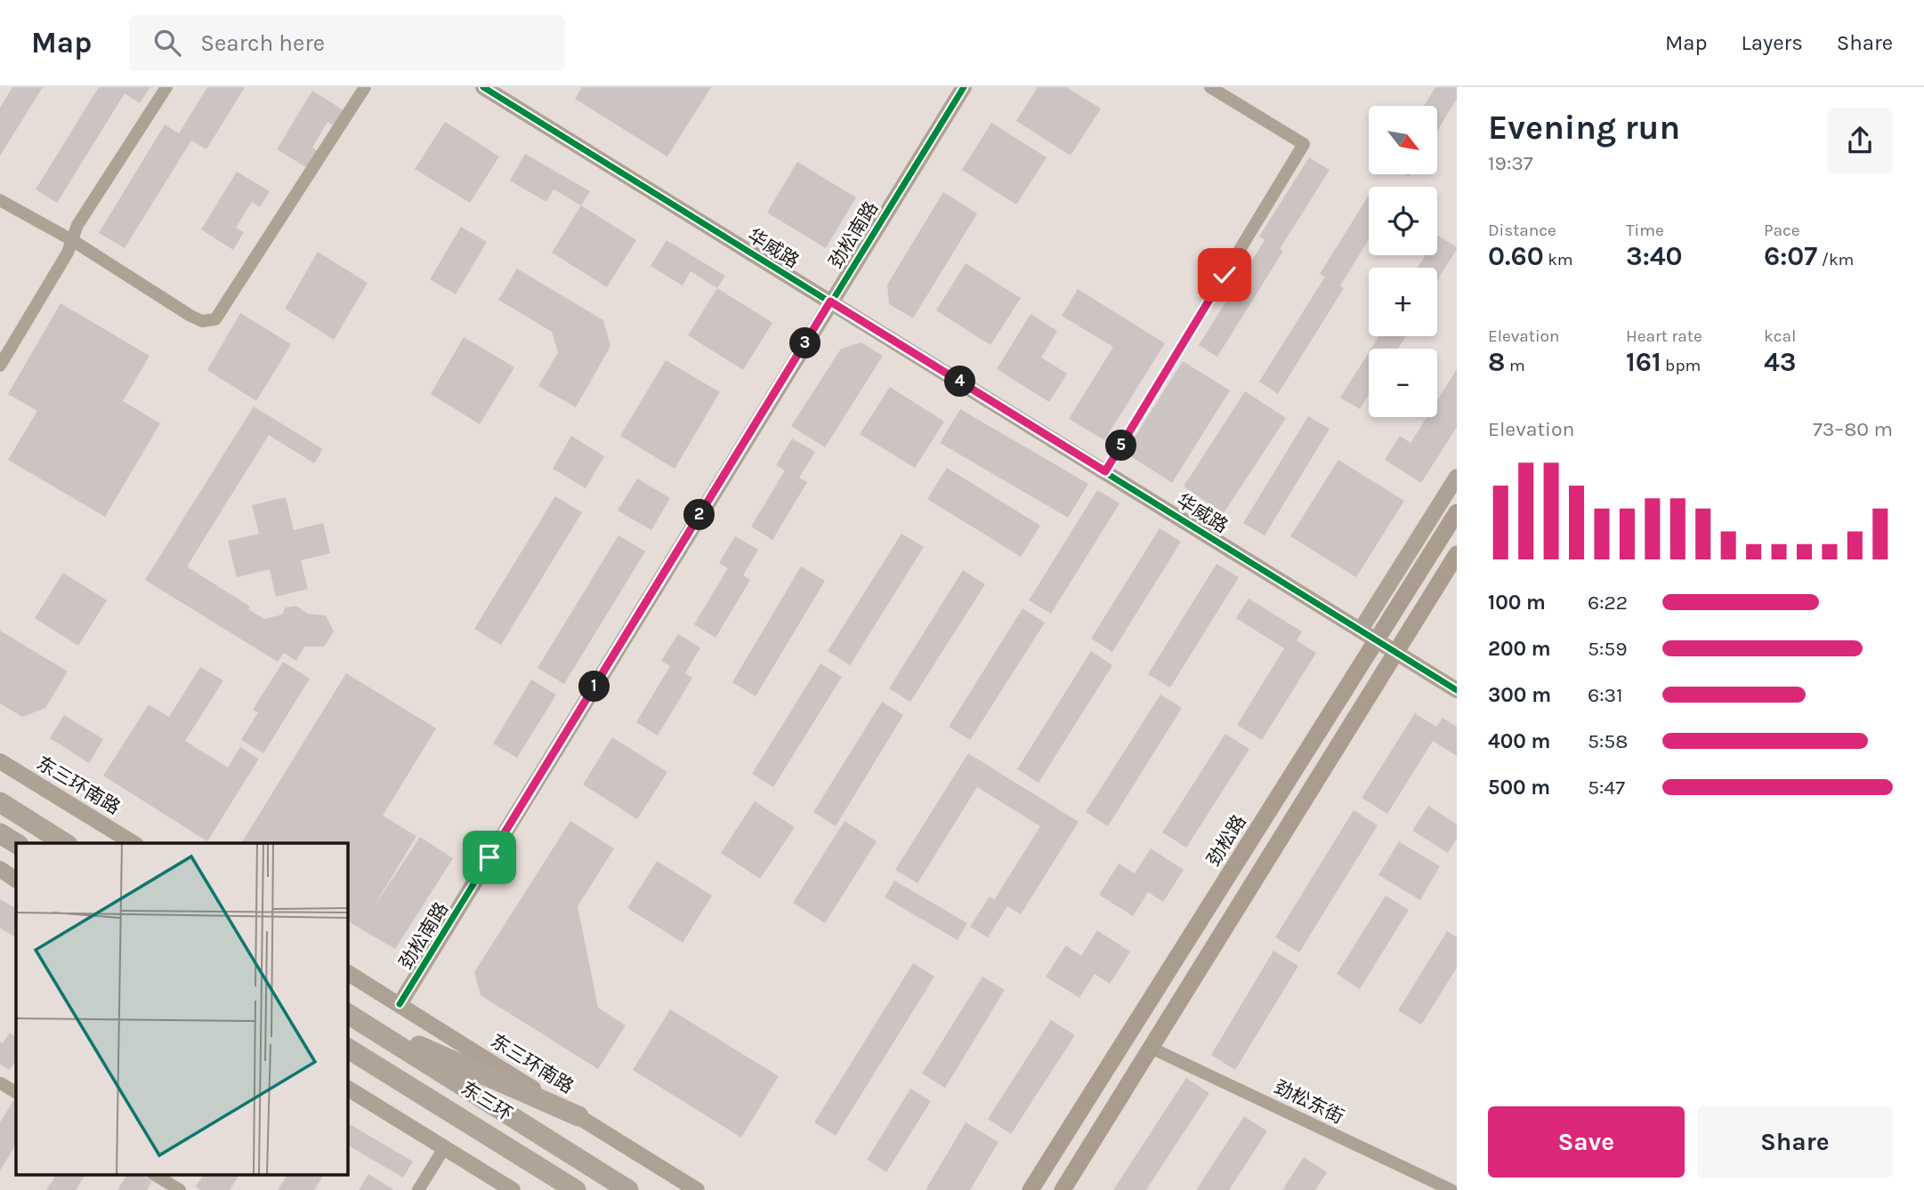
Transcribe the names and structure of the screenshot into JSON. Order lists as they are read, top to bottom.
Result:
{
  "streets": {
    "highway": ["东三环"],
    "main road": ["劲松路"],
    "street": [
      "劲松南路",
      "华威路",
      "东三环南路",
      "劲松东街"
    ]
  },
  "crossings": [
    ["劲松南路", "华威路"],
    ["劲松南路", "东三环南路"],
    ["华威路", "劲松路"]
  ],
  "north": "bottom right",
  "page": {
    "header": "Map",
    "search": "Search here",
    "nav": ["Map", "Layers", "Share"],
    "heading": ["Evening run", "19:37"],
    "map_buttons": ["+", "−"],
    "stats": [
      ["Distance", "0.60 km"],
      ["Time", "3:40"],
      ["Pace", "6:07 /km"],
      ["Elevation", "8 m"],
      ["Heart rate", "161 bpm"],
      ["kcal", "43"]
    ],
    "pins": [
      "3",
      "4",
      "5",
      "2",
      "1"
    ],
    "chart": ["Elevation", "73–80 m"],
    "list": [
      {
        "name": "100 m",
        "note": "6:22"
      },
      {
        "name": "200 m",
        "note": "5:59"
      },
      {
        "name": "300 m",
        "note": "6:31"
      },
      {
        "name": "400 m",
        "note": "5:58"
      },
      {
        "name": "500 m",
        "note": "5:47"
      }
    ],
    "buttons": ["Save", "Share"]
  }
}
